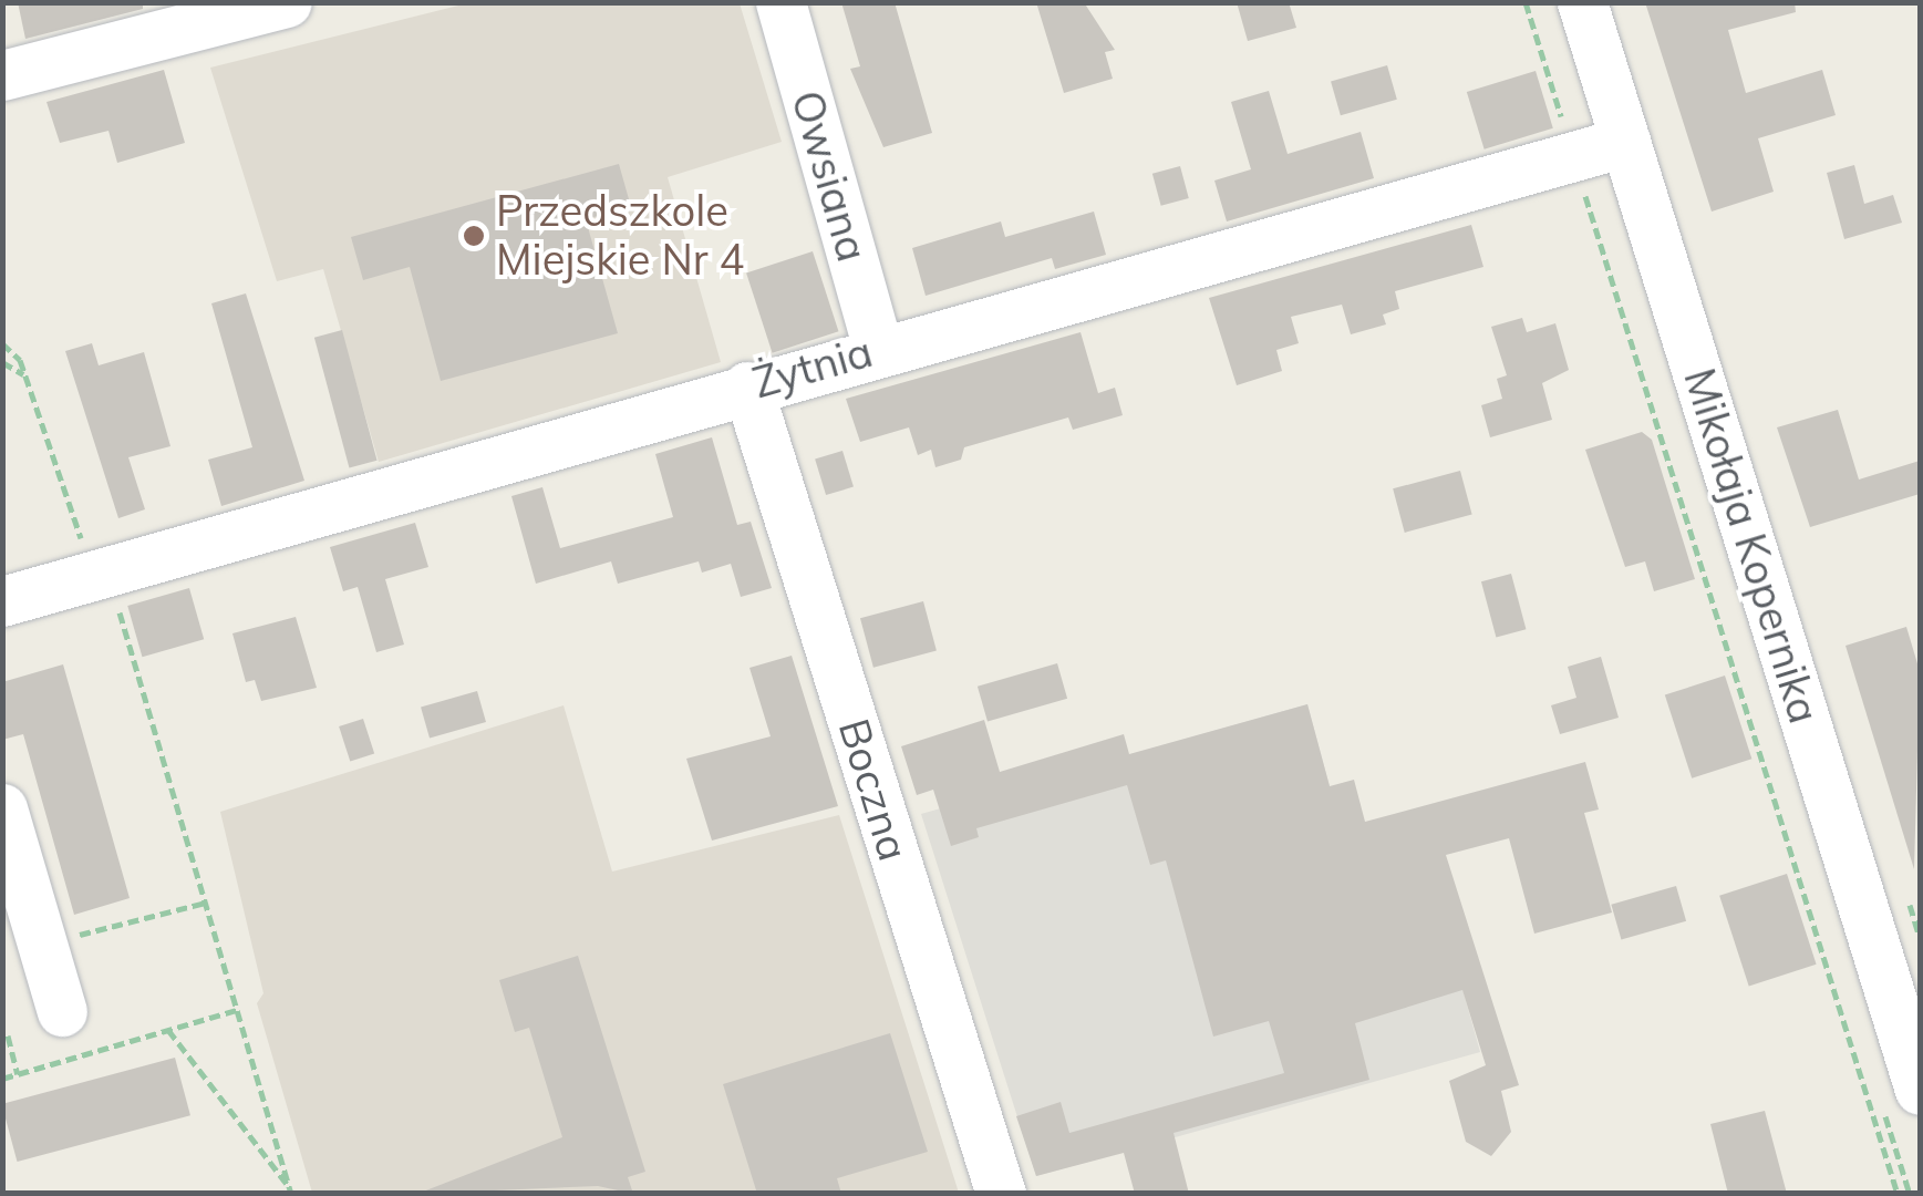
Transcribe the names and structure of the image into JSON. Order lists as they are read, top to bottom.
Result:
{
  "streets": {
    "street": [
      "Owsiana",
      "Żytnia",
      "Mikołaja Kopernika",
      "Boczna"
    ]
  },
  "crossings": [
    ["Owsiana", "Żytnia"],
    ["Żytnia", "Mikołaja Kopernika"],
    ["Żytnia", "Boczna"]
  ],
  "places": ["Przedszkole Miejskie Nr 4"]
}
